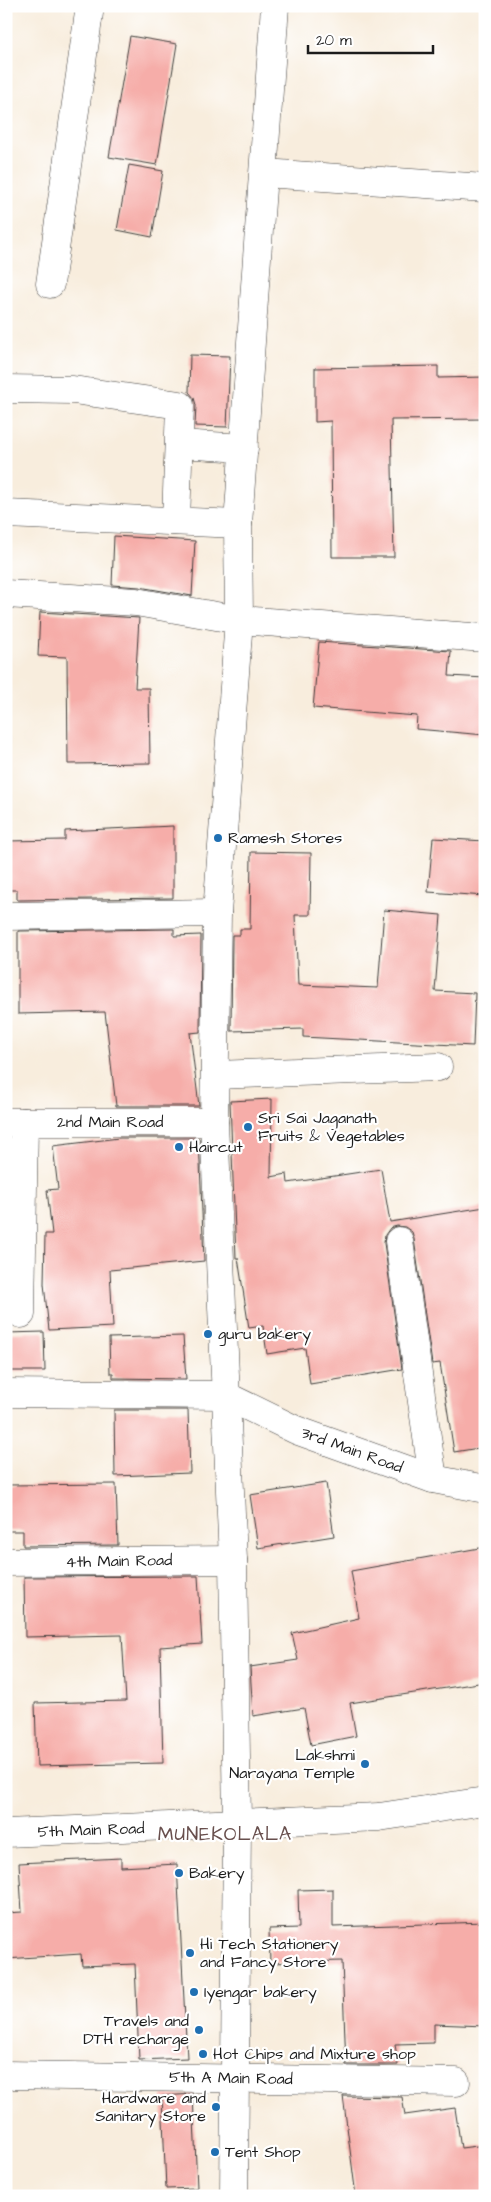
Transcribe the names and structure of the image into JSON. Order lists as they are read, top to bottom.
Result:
{
  "streets": {
    "street": [
      "2nd Main Road",
      "3rd Main Road",
      "4th Main Road",
      "5th Main Road",
      "5th A Main Road"
    ]
  },
  "districts": ["MUNEKOLALA"],
  "places": [
    "Ramesh Stores",
    "Sri Sai Jaganath Fruits & Vegetables",
    "Haircut",
    "guru bakery",
    "Lakshmi Narayana Temple",
    "Bakery",
    "Hi Tech Stationery and Fancy Store",
    "Iyengar bakery",
    "Travels and DTH recharge",
    "Hot Chips and Mixture shop",
    "Hardware and Sanitary Store",
    "Tent Shop"
  ],
  "scale_bar": "20 m"
}
